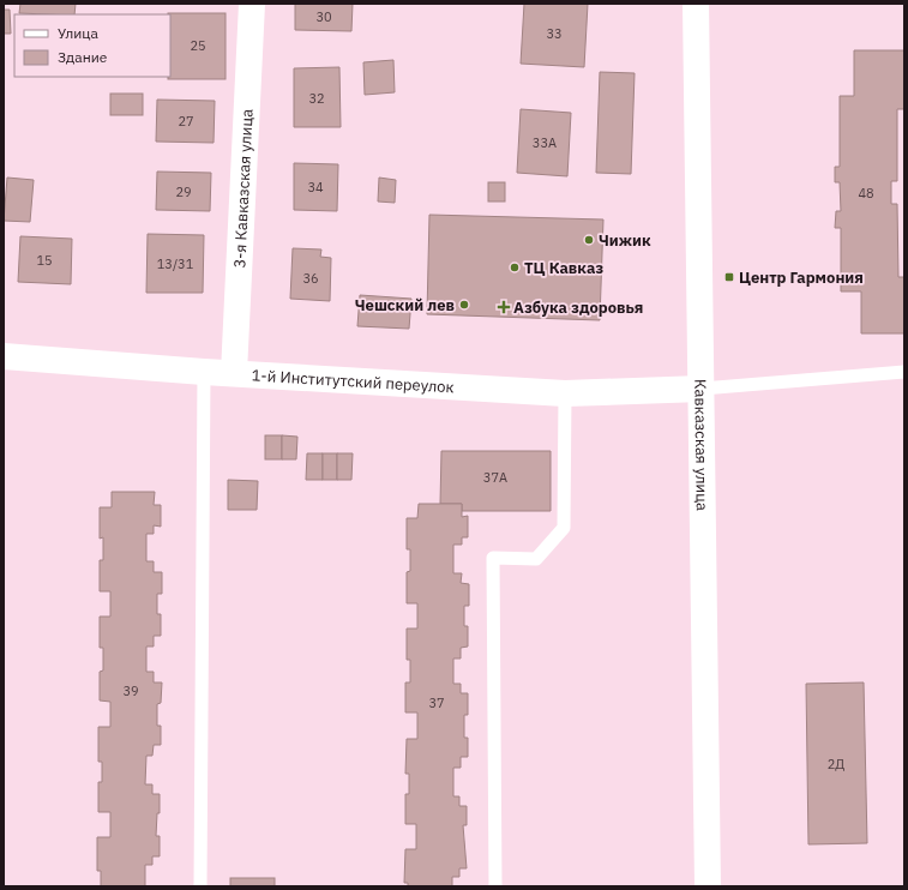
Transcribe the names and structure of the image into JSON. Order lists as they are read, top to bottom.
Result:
{
  "streets": {
    "street": ["3-я Кавказская улица", "1-й Институтский переулок", "Кавказская улица"]
  },
  "crossings": [
    ["3-я Кавказская улица", "1-й Институтский переулок"],
    ["1-й Институтский переулок", "Кавказская улица"]
  ],
  "places": {
    "other": ["Чижик", "ТЦ Кавказ", "Чешский лев"],
    "transit": ["Центр Гармония"],
    "health": ["Азбука здоровья"]
  },
  "house_numbers": [
    "30",
    "33",
    "25",
    "32",
    "27",
    "33А",
    "34",
    "29",
    "48",
    "15",
    "13/31",
    "36",
    "37А",
    "39",
    "37",
    "2Д"
  ],
  "legend": ["Улица", "Здание"]
}
